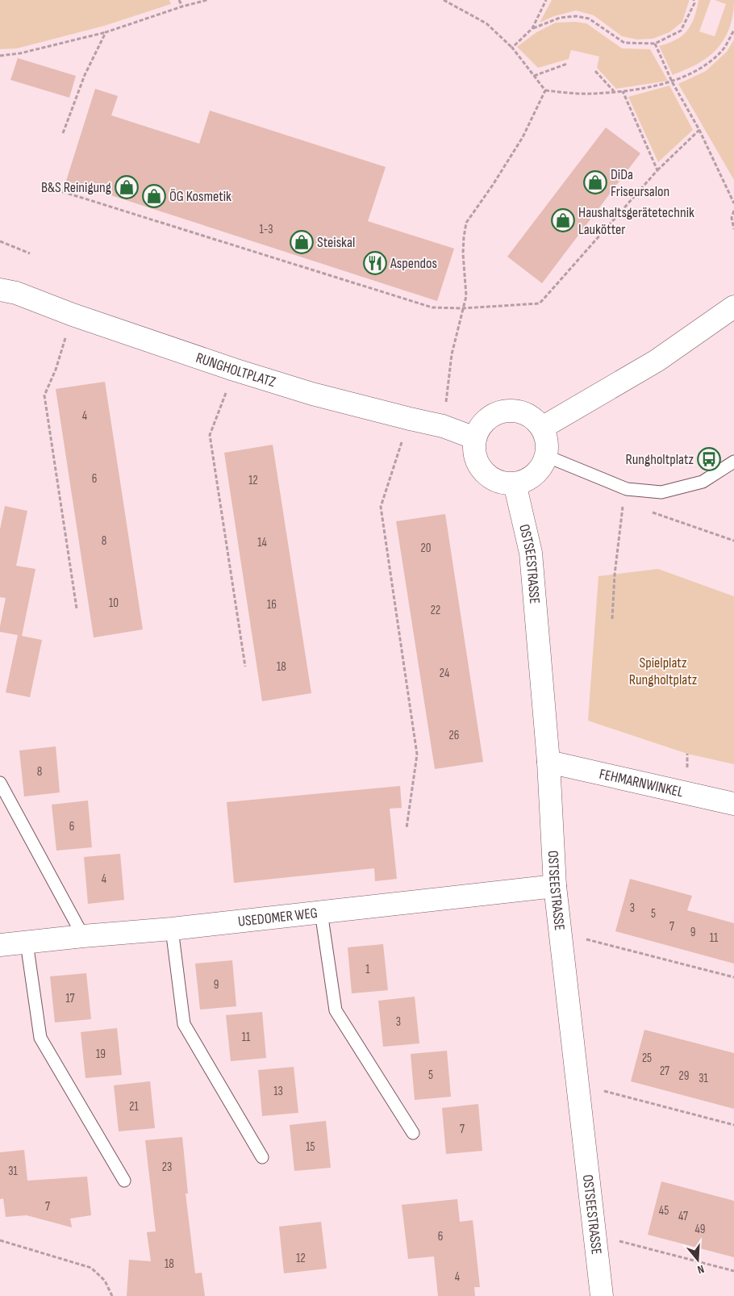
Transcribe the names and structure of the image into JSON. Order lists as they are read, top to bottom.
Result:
{
  "streets": {
    "street": [
      "RUNGHOLTPLATZ",
      "OSTSEESTRASSE",
      "FEHMARNWINKEL",
      "USEDOMER WEG"
    ]
  },
  "crossings": [
    ["RUNGHOLTPLATZ", "OSTSEESTRASSE"],
    ["OSTSEESTRASSE", "FEHMARNWINKEL"],
    ["OSTSEESTRASSE", "USEDOMER WEG"]
  ],
  "parks": ["Spielplatz Rungholtplatz"],
  "places": {
    "shop": [
      "DiDa Friseursalon",
      "B&S Reinigung",
      "ÖG Kosmetik",
      "Haushaltsgerätetechnik Laukötter",
      "Steiskal"
    ],
    "restaurant": ["Aspendos"],
    "bus stop": ["Rungholtplatz"]
  },
  "house_numbers": [
    "1-3",
    "4",
    "6",
    "12",
    "8",
    "14",
    "20",
    "10",
    "16",
    "22",
    "18",
    "24",
    "26",
    "8",
    "6",
    "4",
    "3",
    "5",
    "7",
    "9",
    "11",
    "1",
    "9",
    "17",
    "3",
    "11",
    "19",
    "25",
    "27",
    "5",
    "29",
    "31",
    "13",
    "21",
    "7",
    "15",
    "23",
    "31",
    "7",
    "45",
    "47",
    "49",
    "6",
    "12",
    "18",
    "4"
  ],
  "north": "bottom"
}
